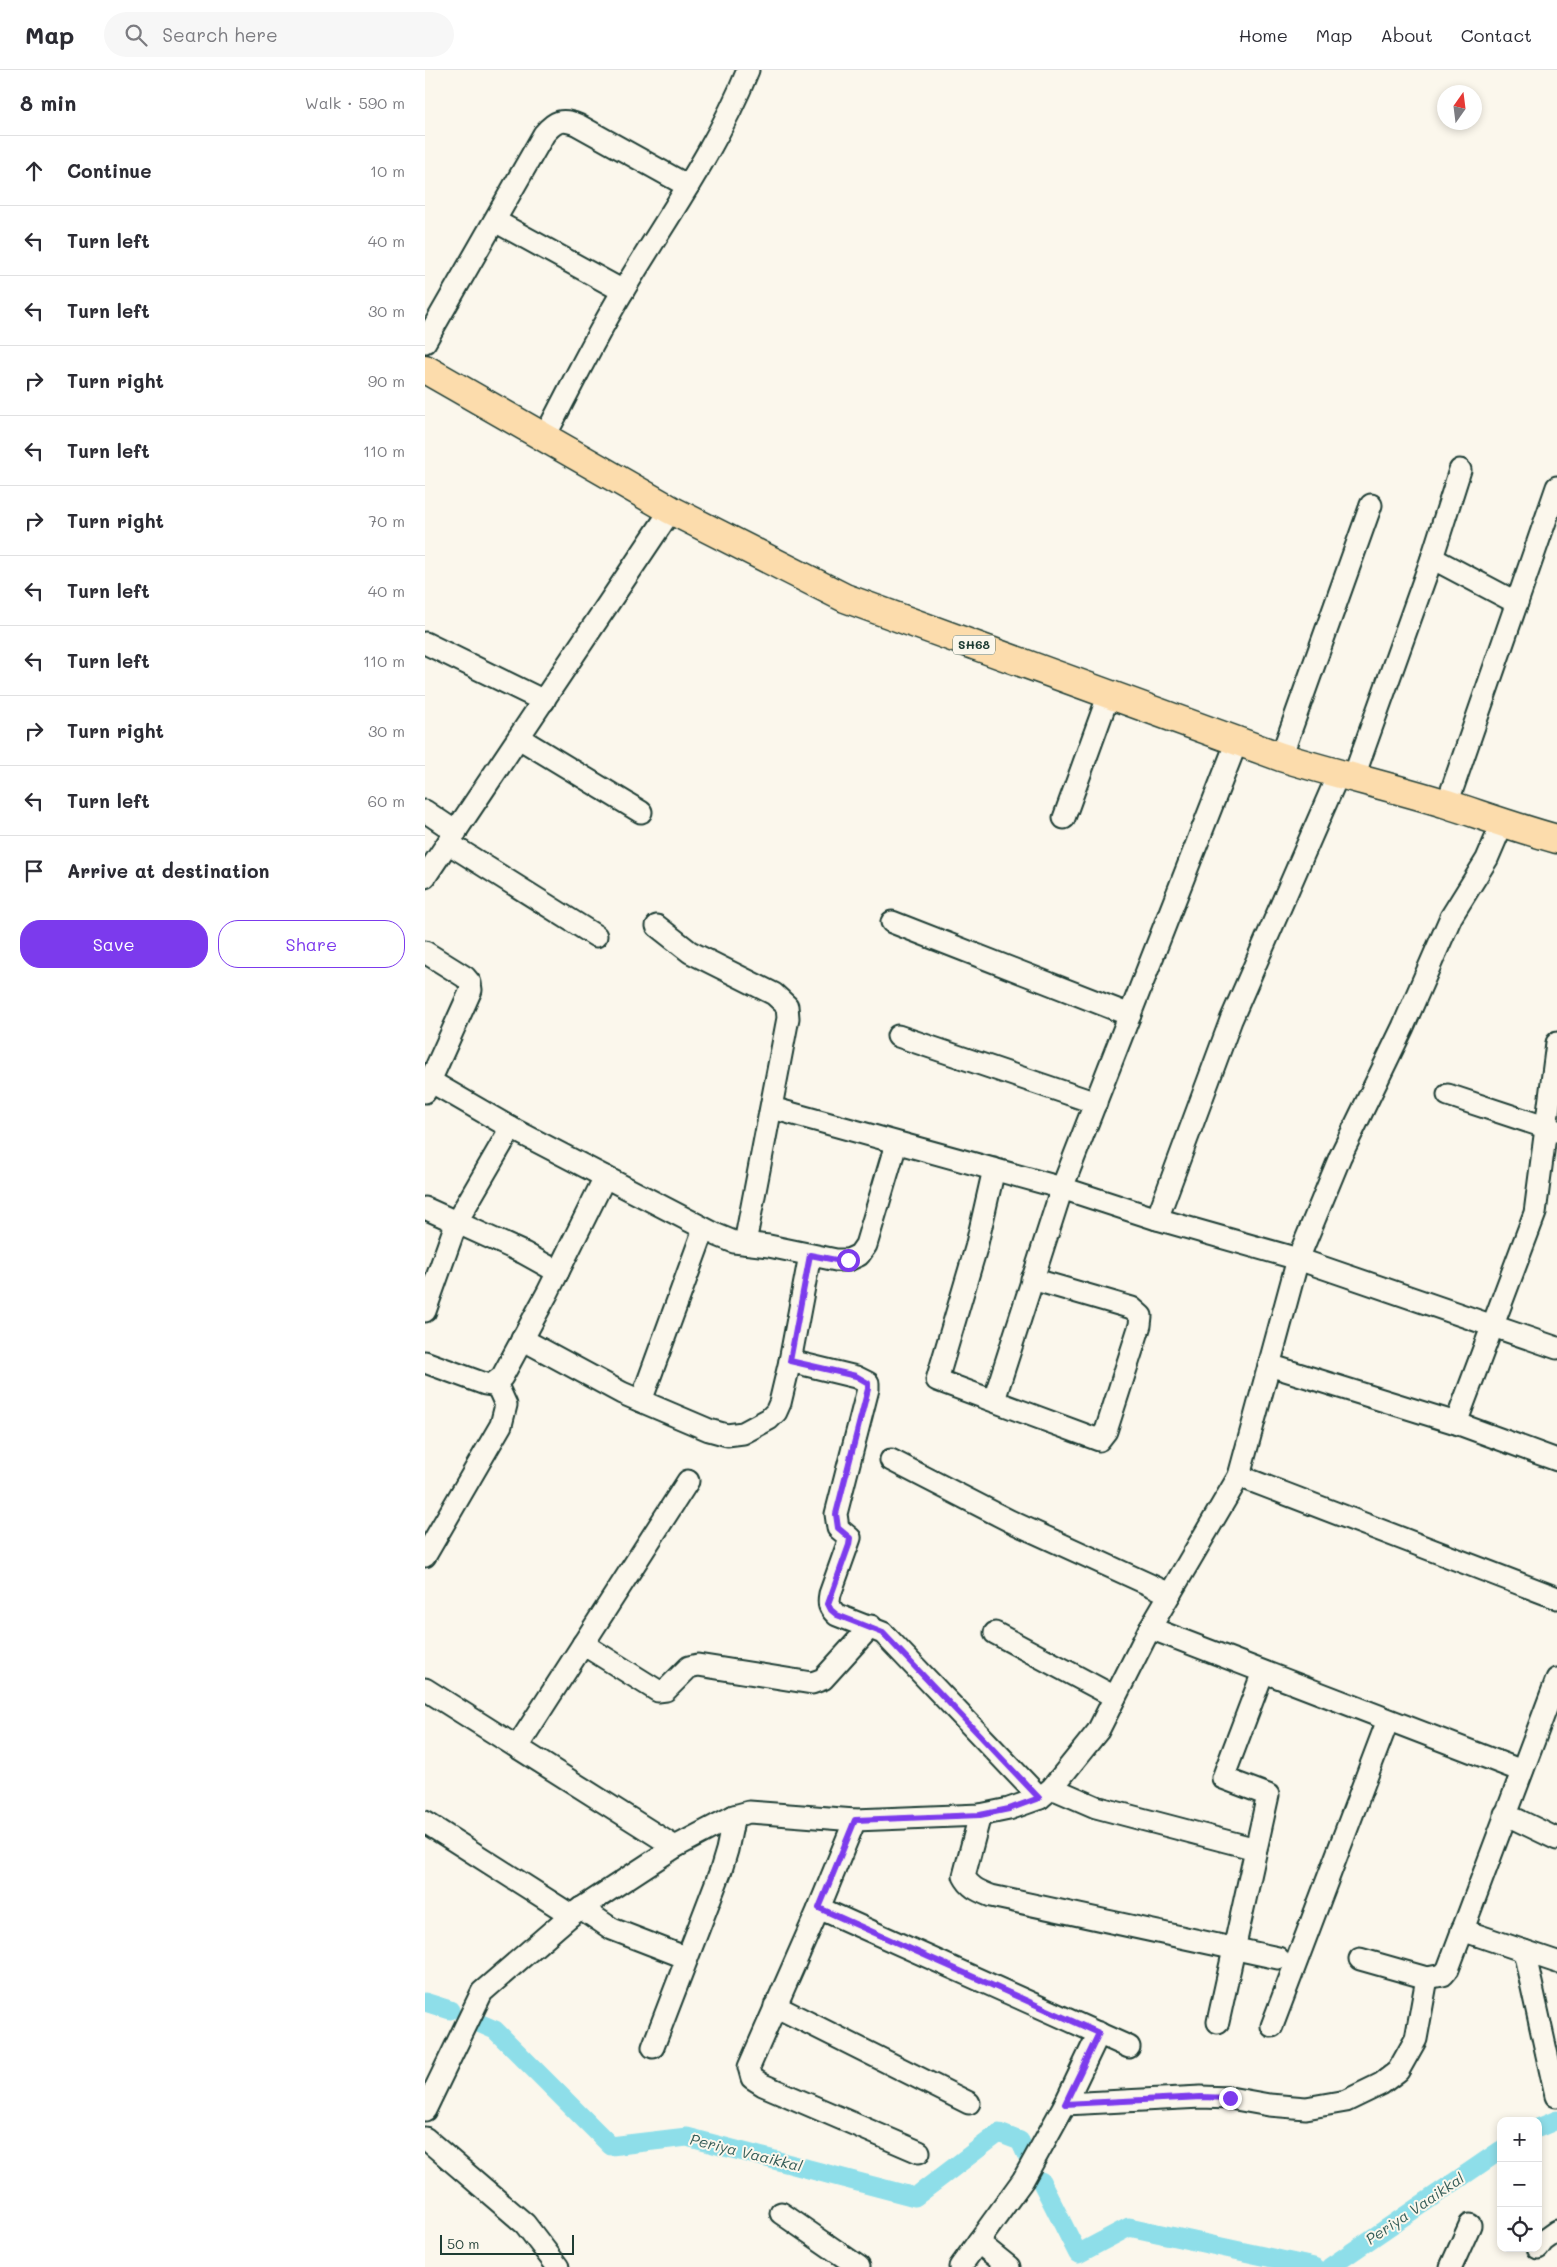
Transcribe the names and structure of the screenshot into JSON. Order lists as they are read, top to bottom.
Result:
{
  "streets": {
    "main road": ["SH68"]
  },
  "water": ["Periya Vaaikkal"],
  "scale_bar": "50 m",
  "north": "top",
  "page": {
    "header": "Map",
    "search": "Search here",
    "nav": [
      "Home",
      "Map",
      "About",
      "Contact"
    ],
    "heading": ["8 min", "Walk · 590 m"],
    "list": [
      ["Continue", "10 m"],
      ["Turn left", "40 m"],
      ["Turn left", "30 m"],
      ["Turn right", "90 m"],
      ["Turn left", "110 m"],
      ["Turn right", "70 m"],
      ["Turn left", "40 m"],
      ["Turn left", "110 m"],
      ["Turn right", "30 m"],
      ["Turn left", "60 m"],
      "Arrive at destination"
    ],
    "buttons": ["Save", "Share"],
    "map_buttons": ["+", "−"],
    "scale": "50 m"
  }
}
